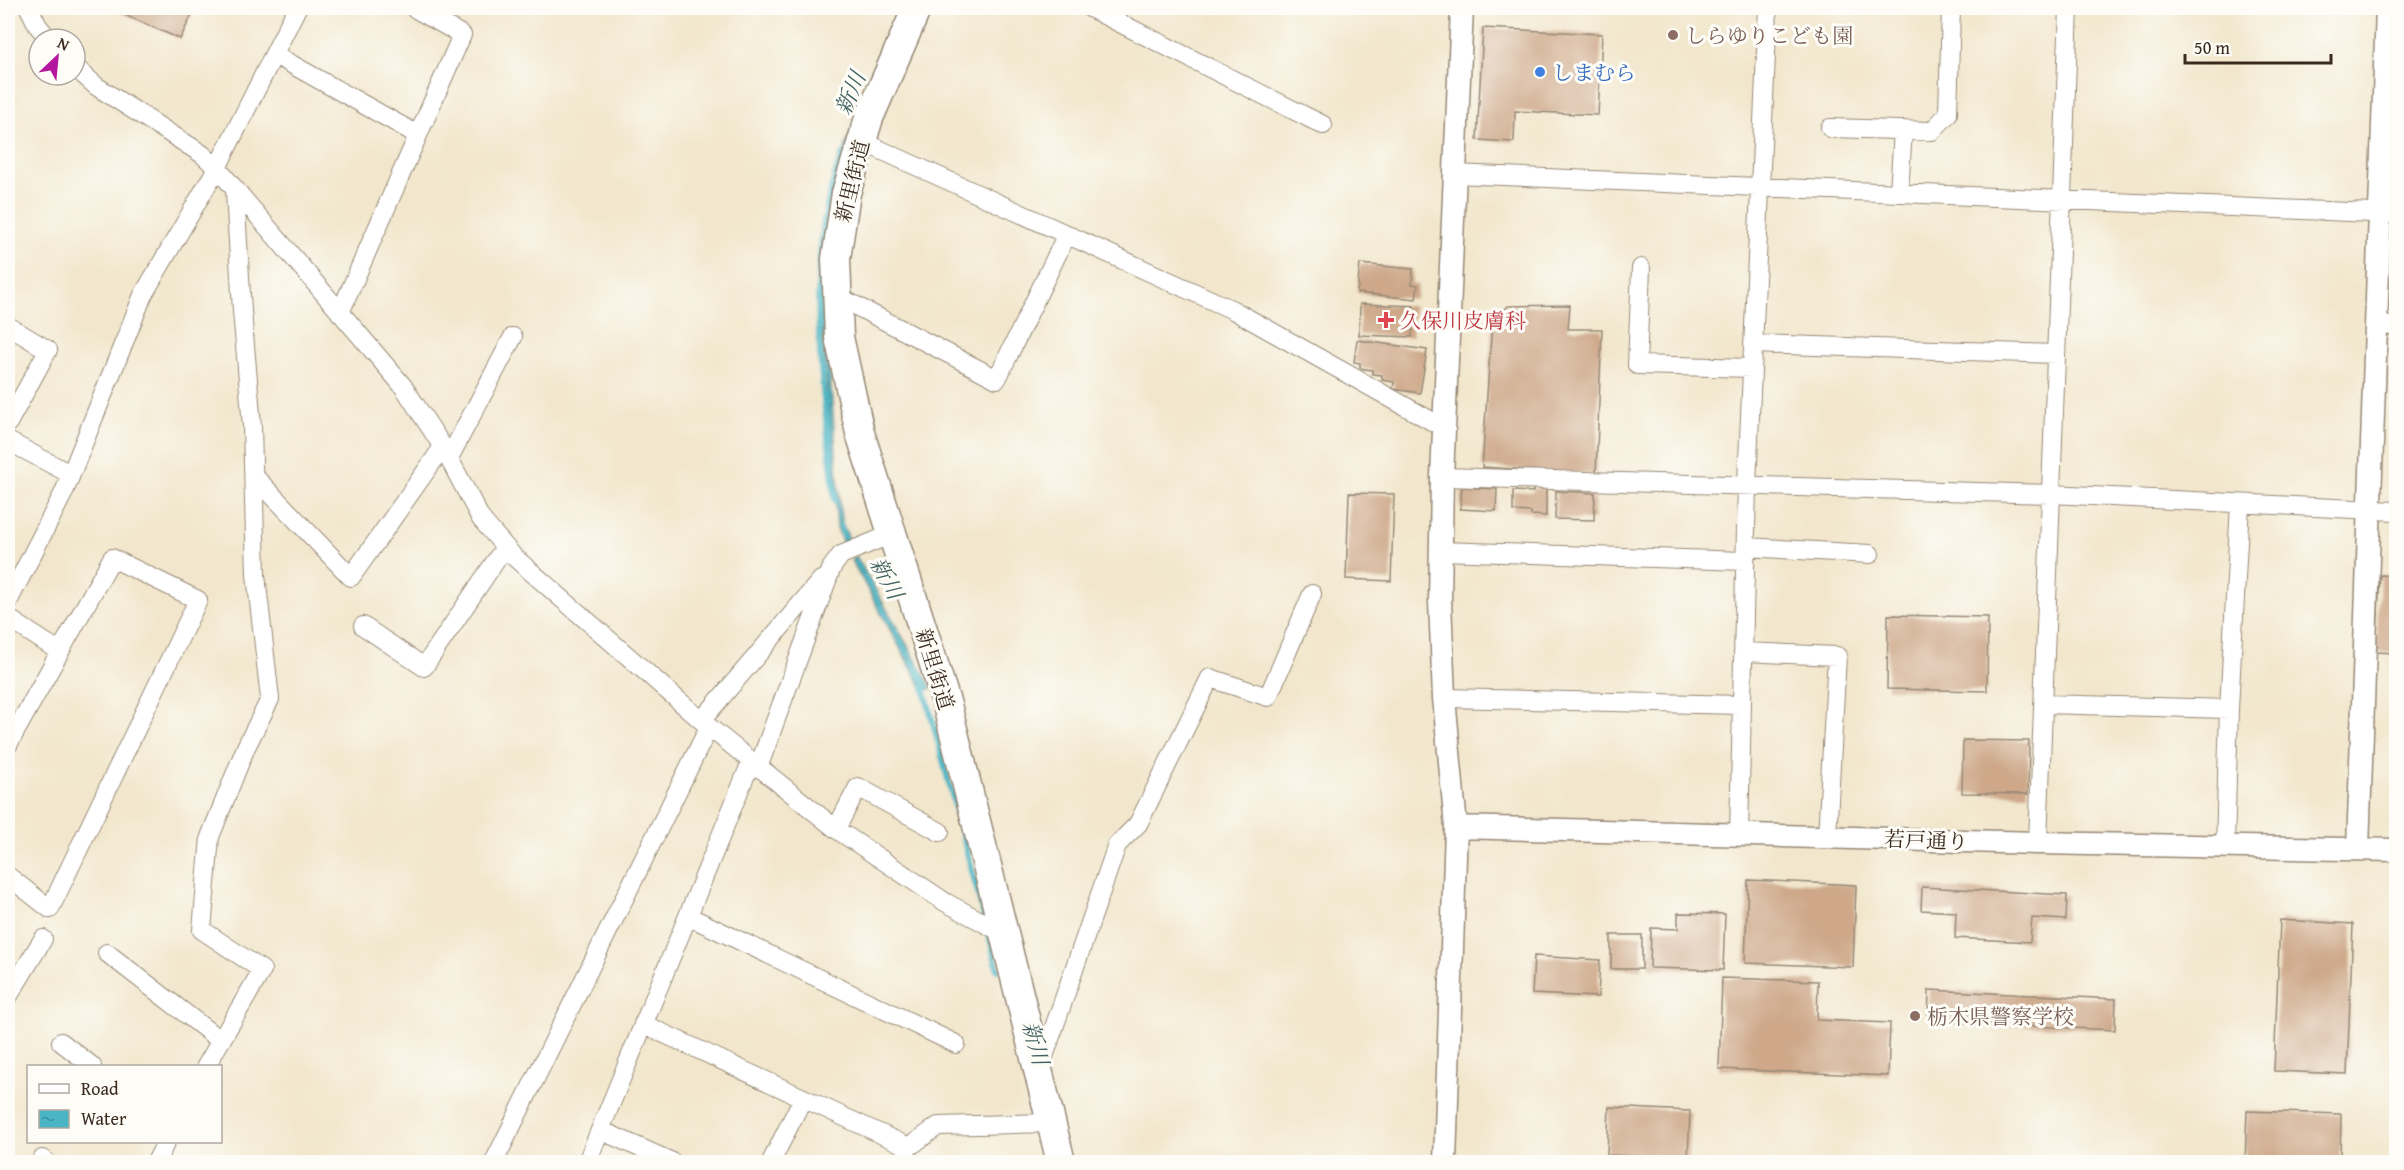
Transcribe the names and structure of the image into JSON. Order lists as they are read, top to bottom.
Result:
{
  "streets": {
    "main road": ["新里街道"],
    "street": ["若戸通り"]
  },
  "water": ["新川"],
  "places": {
    "other": ["しらゆりこども園", "しまむら", "栃木県警察学校"],
    "health": ["久保川皮膚科"]
  },
  "legend": ["Road", "Water"],
  "scale_bar": "50 m",
  "north": "top right"
}
